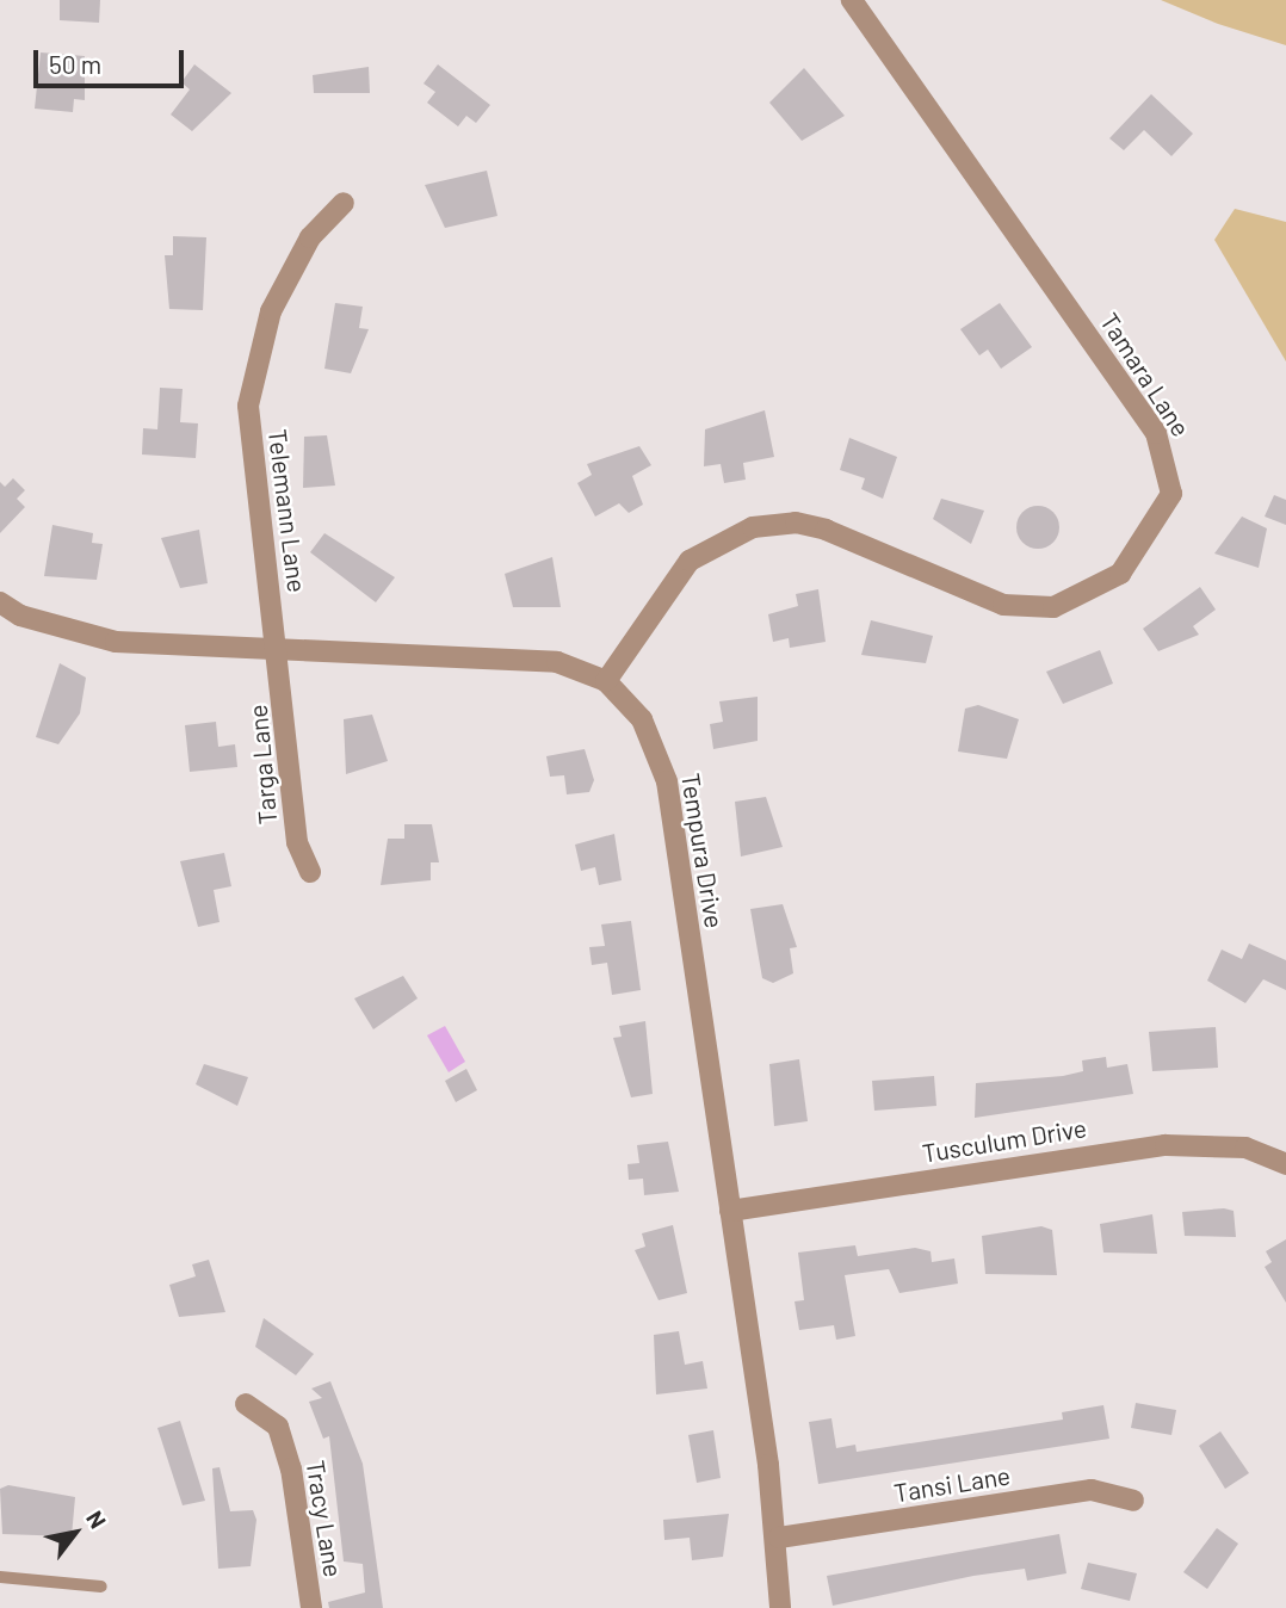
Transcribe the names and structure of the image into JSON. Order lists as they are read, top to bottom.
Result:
{
  "streets": {
    "street": [
      "Tamara Lane",
      "Telemann Lane",
      "Targa Lane",
      "Tempura Drive",
      "Tusculum Drive",
      "Tansi Lane",
      "Tracy Lane"
    ]
  },
  "crossings": [
    ["Tamara Lane", "Tempura Drive"],
    ["Telemann Lane", "Targa Lane"],
    ["Telemann Lane", "Tempura Drive"],
    ["Targa Lane", "Tempura Drive"],
    ["Tempura Drive", "Tusculum Drive"],
    ["Tempura Drive", "Tansi Lane"]
  ],
  "scale_bar": "50 m",
  "north": "top right"
}
